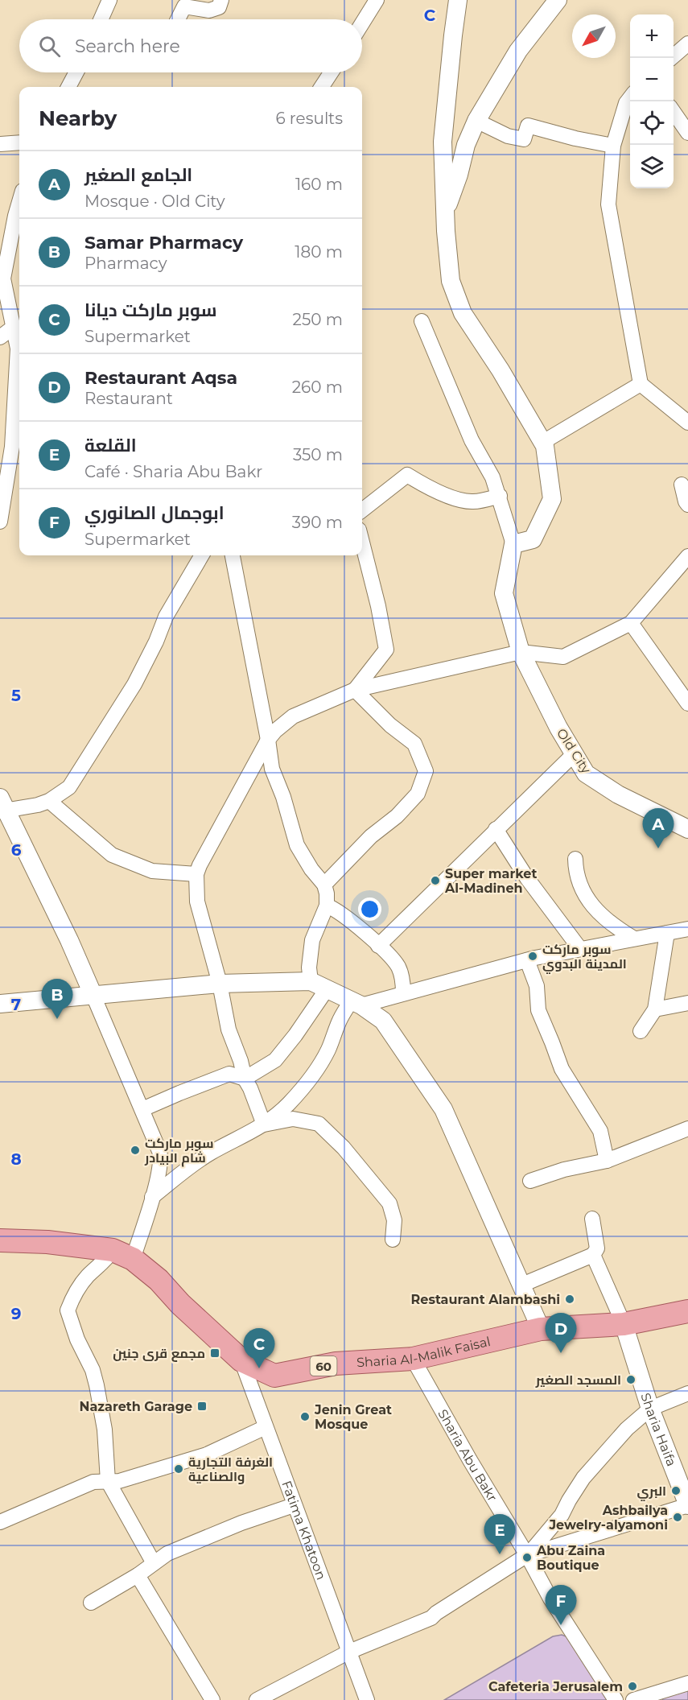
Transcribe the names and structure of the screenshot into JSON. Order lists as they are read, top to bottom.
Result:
{
  "streets": {
    "main road": ["Sharia Al-Malik Faisal", "60"],
    "street": [
      "Old City",
      "Sharia Haifa",
      "Sharia Abu Bakr",
      "Fatima Khatoon"
    ]
  },
  "crossings": [
    ["Sharia Al-Malik Faisal", "Sharia Haifa"],
    ["Sharia Al-Malik Faisal", "Sharia Abu Bakr"],
    ["Sharia Al-Malik Faisal", "Fatima Khatoon"]
  ],
  "places": {
    "other": [
      "Super market Al-Madineh",
      "سوبر ماركت المدينة البدوي",
      "سوبر ماركت شام البيادر",
      "Restaurant Alambashi",
      "المسجد الصغير",
      "Jenin Great Mosque",
      "الغرفة التجارية والصناعية",
      "البري",
      "Ashbailya Jewelry-alyamoni",
      "Abu Zaina Boutique",
      "Cafeteria Jerusalem"
    ],
    "transit": ["مجمع قرى جنين", "Nazareth Garage"]
  },
  "north": "bottom left",
  "page": {
    "map_buttons": ["+", "−"],
    "search": "Search here",
    "heading": ["Nearby", "6 results"],
    "list": [
      {
        "mark": "A",
        "name": "الجامع الصغير",
        "note": "Mosque · Old City",
        "value": "160 m"
      },
      {
        "mark": "B",
        "name": "Samar Pharmacy",
        "note": "Pharmacy",
        "value": "180 m"
      },
      {
        "mark": "C",
        "name": "سوبر ماركت ديانا",
        "note": "Supermarket",
        "value": "250 m"
      },
      {
        "mark": "D",
        "name": "Restaurant Aqsa",
        "note": "Restaurant",
        "value": "260 m"
      },
      {
        "mark": "E",
        "name": "القلعة",
        "note": "Café · Sharia Abu Bakr",
        "value": "350 m"
      },
      {
        "mark": "F",
        "name": "ابوجمال الصانوري",
        "note": "Supermarket",
        "value": "390 m"
      }
    ],
    "pins": [
      "A",
      "B",
      "D",
      "C",
      "E",
      "F"
    ]
  },
  "grid": {
    "columns": ["C"],
    "rows": [
      "5",
      "6",
      "7",
      "8",
      "9"
    ]
  }
}
